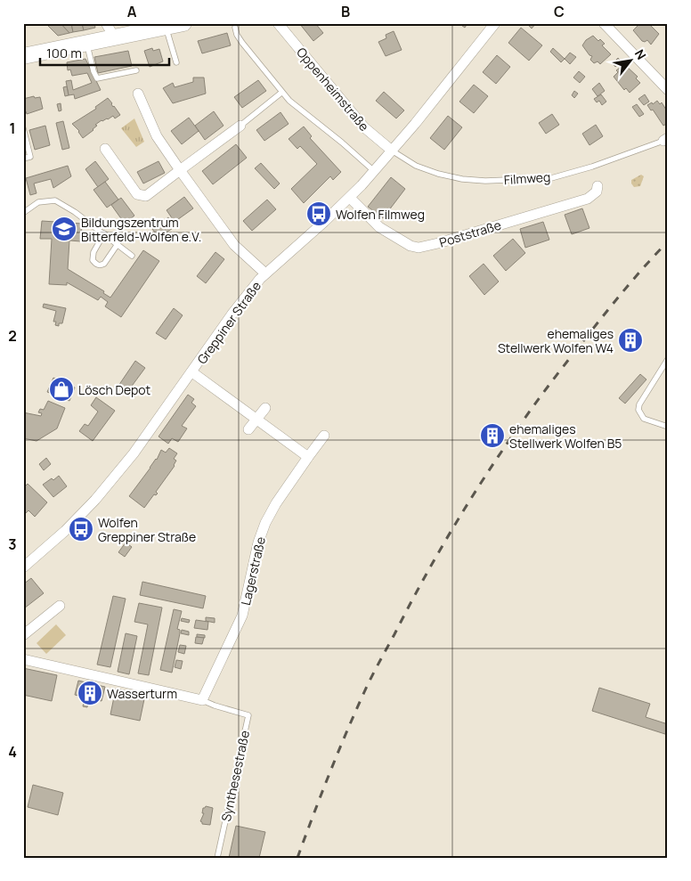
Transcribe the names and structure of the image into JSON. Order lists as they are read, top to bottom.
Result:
{
  "streets": {
    "street": [
      "Oppenheimstraße",
      "Poststraße",
      "Greppiner Straße",
      "Lagerstraße"
    ],
    "lane": ["Filmweg", "Synthesestraße"]
  },
  "crossings": [
    ["Oppenheimstraße", "Filmweg"],
    ["Oppenheimstraße", "Greppiner Straße"],
    ["Filmweg", "Greppiner Straße"],
    ["Poststraße", "Greppiner Straße"],
    ["Lagerstraße", "Synthesestraße"]
  ],
  "places": {
    "bus stop": ["Wolfen Filmweg", "Wolfen Greppiner Straße"],
    "school or university": ["Bildungszentrum Bitterfeld-Wolfen e.V."],
    "building": ["ehemaliges Stellwerk Wolfen W4", "ehemaliges Stellwerk Wolfen B5", "Wasserturm"],
    "shop": ["Lösch Depot"]
  },
  "scale_bar": "100 m",
  "north": "top right",
  "grid": {
    "columns": ["A", "B", "C"],
    "rows": [
      "1",
      "2",
      "3",
      "4"
    ]
  }
}
